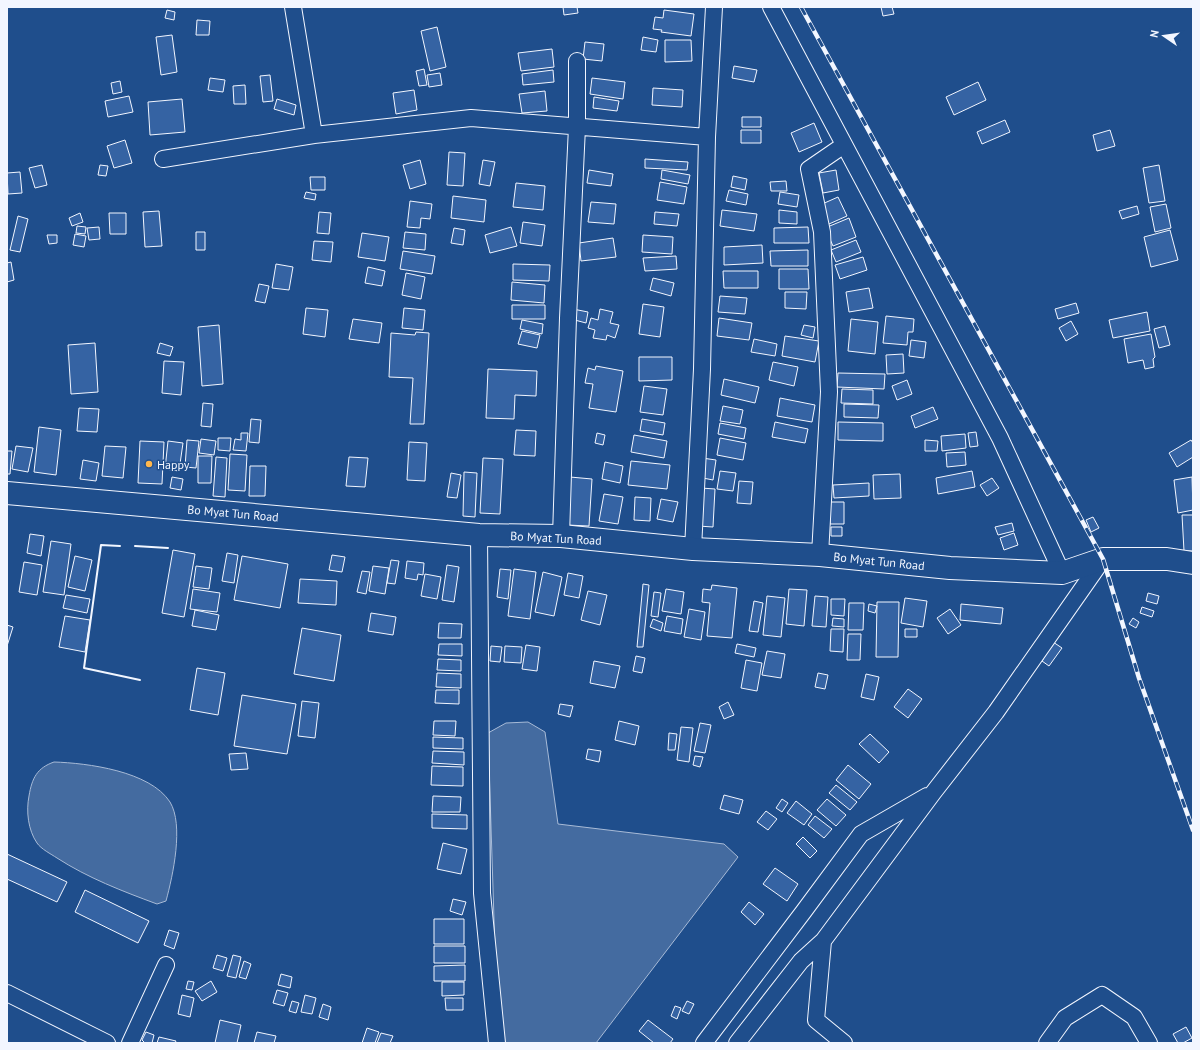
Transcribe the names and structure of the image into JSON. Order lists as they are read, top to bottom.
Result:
{
  "streets": {
    "main road": ["Bo Myat Tun Road"]
  },
  "places": ["Happy"],
  "north": "left"
}
